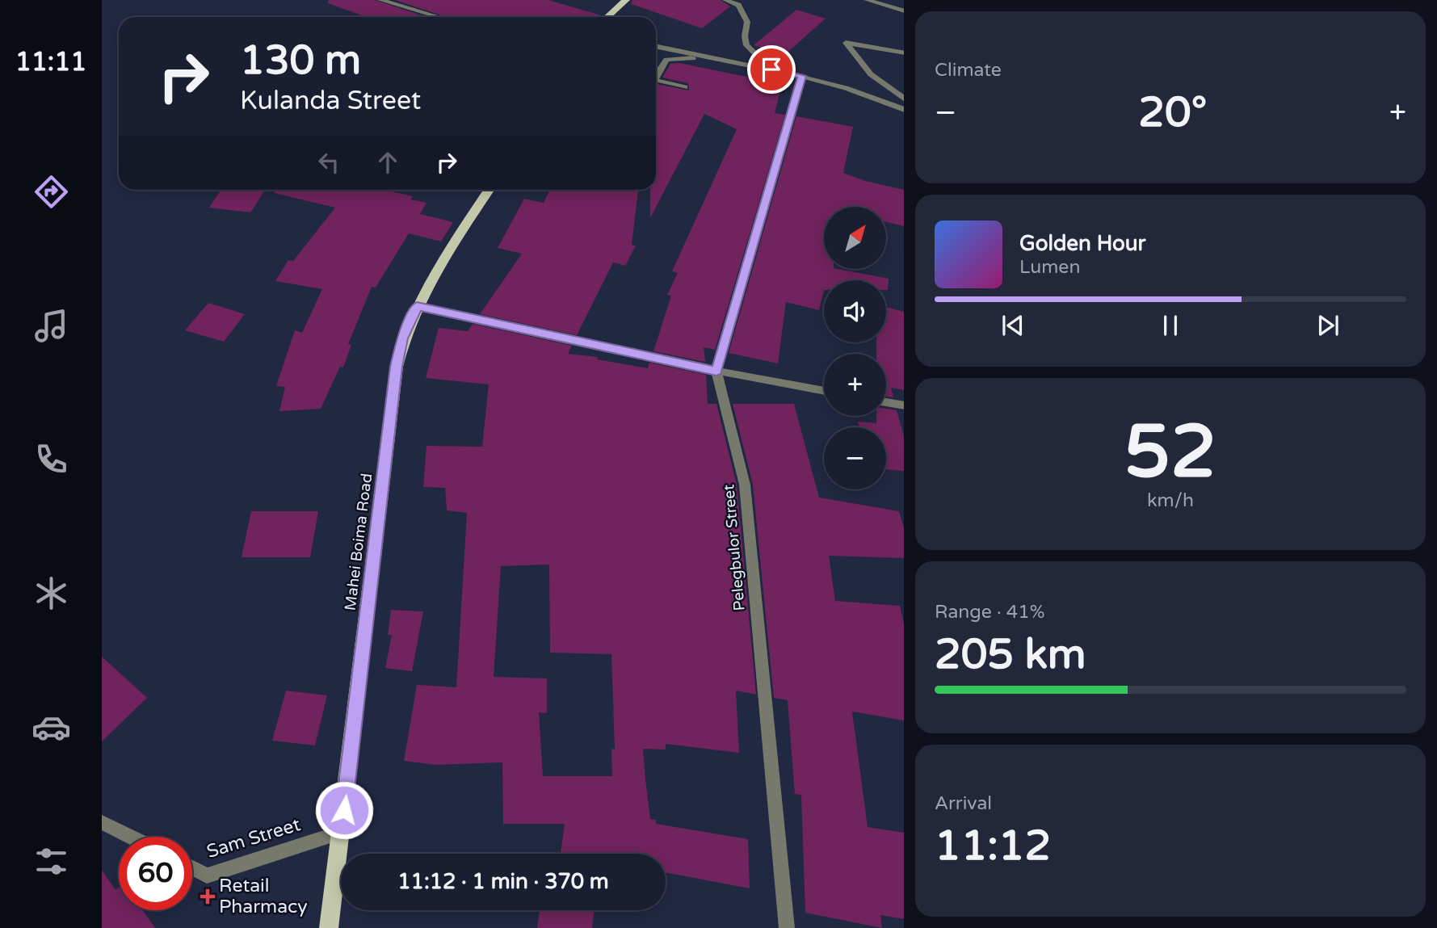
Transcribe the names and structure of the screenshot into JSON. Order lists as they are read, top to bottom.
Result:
{
  "streets": {
    "main road": ["Mahei Boima Road"],
    "street": ["Pelegbulor Street", "Sam Street"]
  },
  "crossings": [
    ["Mahei Boima Road", "Sam Street"]
  ],
  "places": {
    "health": ["Retail Pharmacy"]
  },
  "north": "top right",
  "page": {
    "tabs": "11:11",
    "tile": [
      "Climate",
      ["52", "km/h"],
      ["Range · 41%", "205 km"],
      ["Arrival", "11:12"]
    ],
    "turn": ["130 m", "Kulanda Street"],
    "heat": ["−", "20°", "+"],
    "map_buttons": ["+", "−"],
    "song": ["Golden Hour", "Lumen"],
    "limit": "60",
    "trip": "11:12 · 1 min · 370 m"
  }
}
